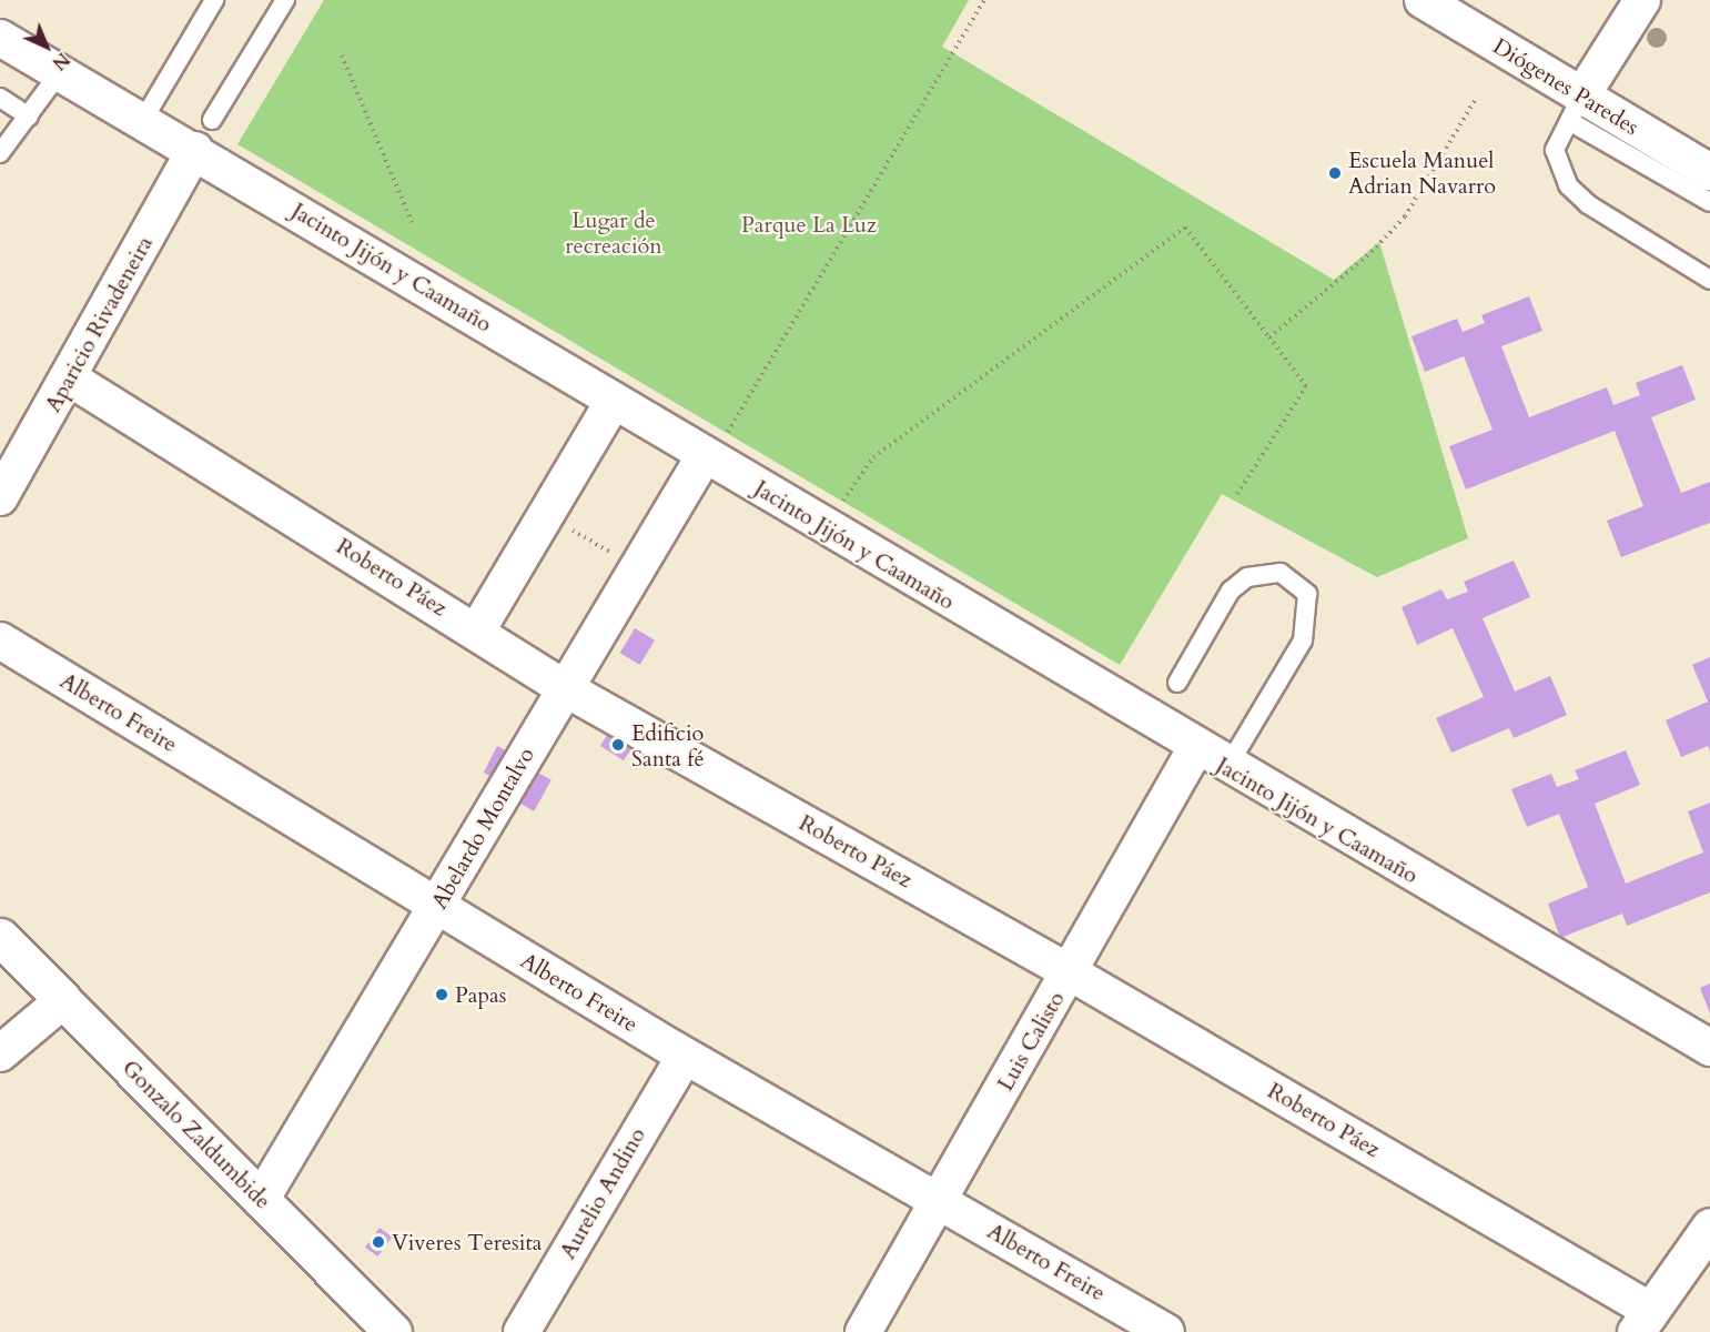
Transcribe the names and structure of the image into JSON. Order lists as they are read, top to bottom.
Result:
{
  "streets": {
    "street": [
      "Diógenes Paredes",
      "Jacinto Jijón y Caamaño",
      "Aparicio Rivadeneira",
      "Roberto Páez",
      "Alberto Freire",
      "Abelardo Montalvo",
      "Luis Calisto",
      "Gonzalo Zaldumbide",
      "Aurelio Andino"
    ]
  },
  "crossings": [
    ["Jacinto Jijón y Caamaño", "Aparicio Rivadeneira"],
    ["Jacinto Jijón y Caamaño", "Abelardo Montalvo"],
    ["Jacinto Jijón y Caamaño", "Luis Calisto"],
    ["Aparicio Rivadeneira", "Roberto Páez"],
    ["Roberto Páez", "Abelardo Montalvo"],
    ["Roberto Páez", "Luis Calisto"],
    ["Alberto Freire", "Abelardo Montalvo"],
    ["Alberto Freire", "Luis Calisto"],
    ["Alberto Freire", "Aurelio Andino"],
    ["Abelardo Montalvo", "Gonzalo Zaldumbide"]
  ],
  "parks": ["Lugar de recreación", "Parque La Luz"],
  "places": [
    "Escuela Manuel Adrian Navarro",
    "Edificio Santa fé",
    "Papas",
    "Viveres Teresita"
  ],
  "north": "bottom right"
}
